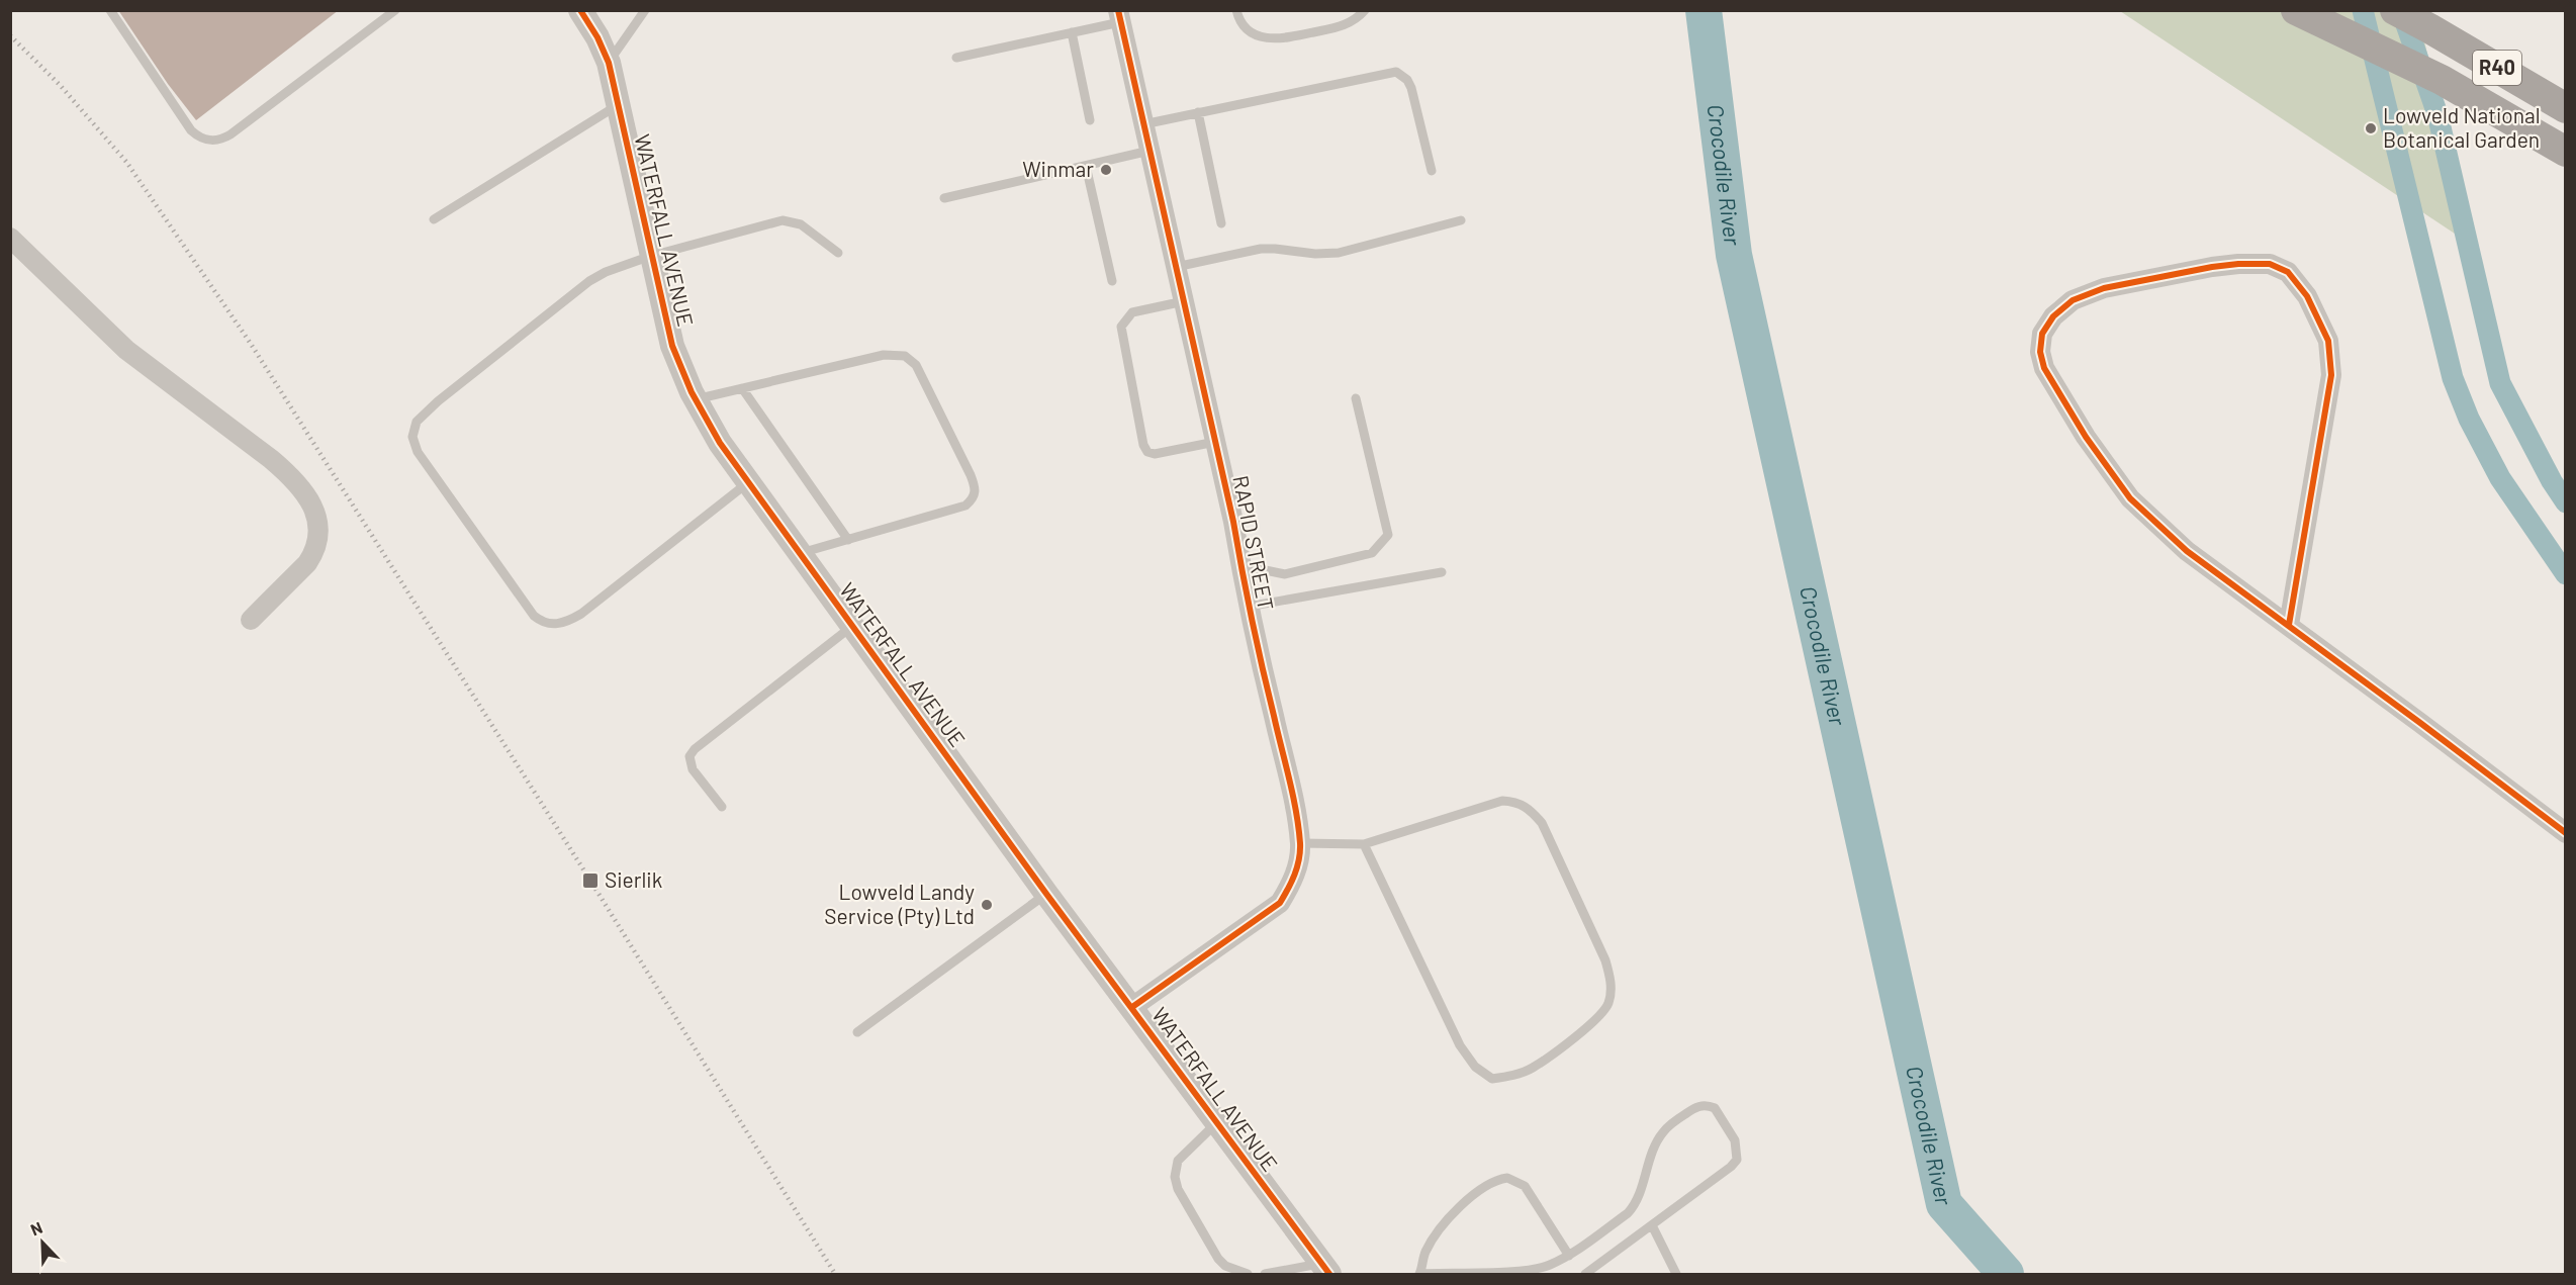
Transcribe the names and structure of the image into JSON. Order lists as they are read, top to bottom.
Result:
{
  "streets": {
    "main road": ["R40"],
    "street": ["WATERFALL AVENUE", "RAPID STREET"]
  },
  "crossings": [
    ["WATERFALL AVENUE", "RAPID STREET"]
  ],
  "water": ["Crocodile River"],
  "places": {
    "other": ["Lowveld National Botanical Garden", "Winmar", "Lowveld Landy Service (Pty) Ltd"],
    "transit": ["Sierlik"]
  },
  "north": "top left"
}
